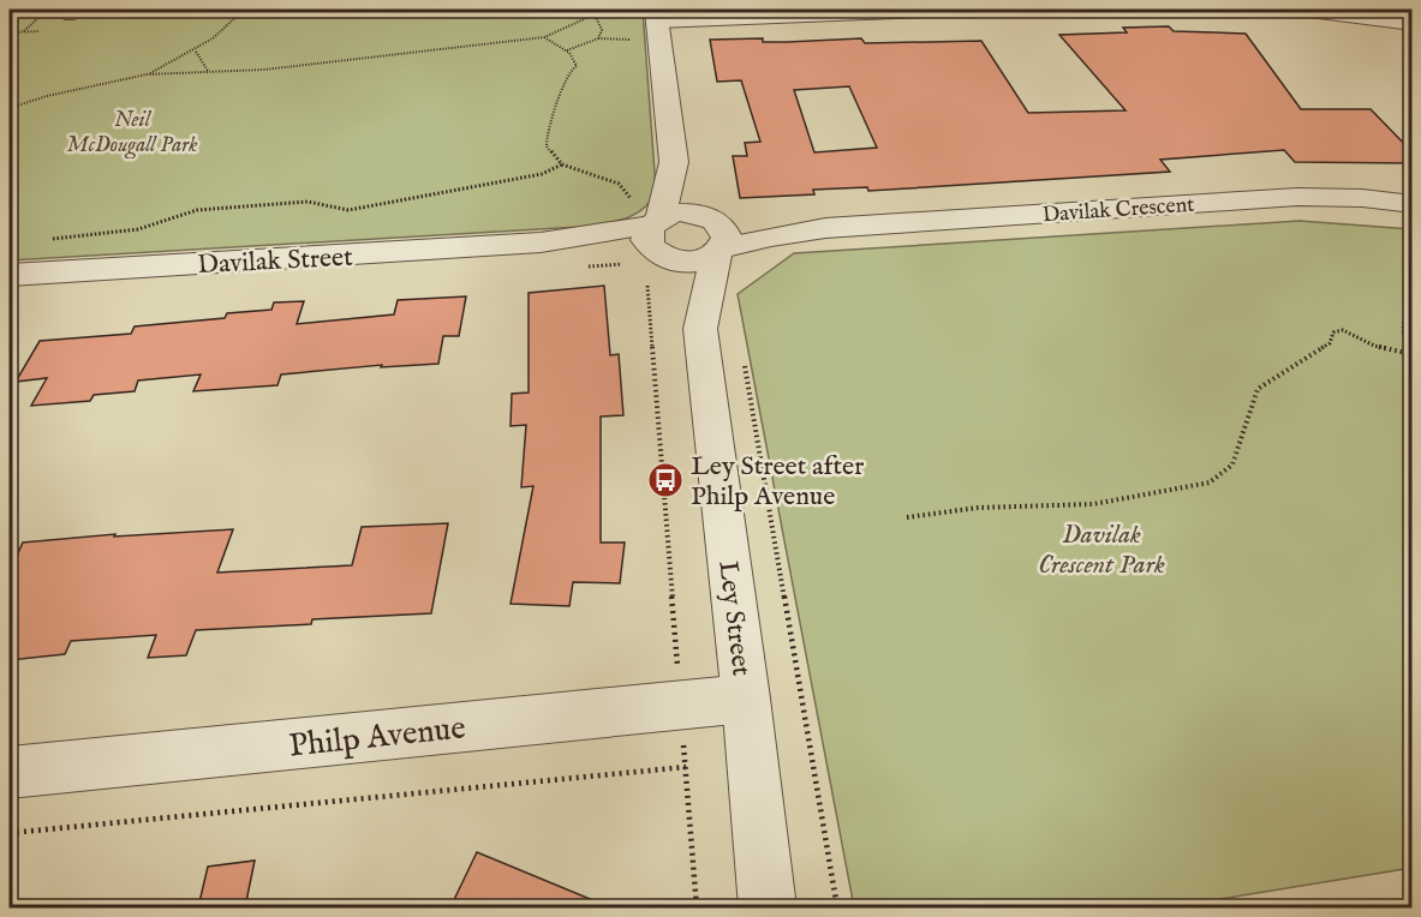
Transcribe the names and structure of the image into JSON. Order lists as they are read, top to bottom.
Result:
{
  "streets": {
    "street": [
      "Davilak Crescent",
      "Davilak Street",
      "Ley Street",
      "Philp Avenue"
    ]
  },
  "crossings": [
    ["Davilak Crescent", "Ley Street"],
    ["Davilak Street", "Ley Street"],
    ["Ley Street", "Philp Avenue"]
  ],
  "parks": ["Neil McDougall Park", "Davilak Crescent Park"],
  "places": {
    "bus stop": ["Ley Street after Philp Avenue"]
  }
}
